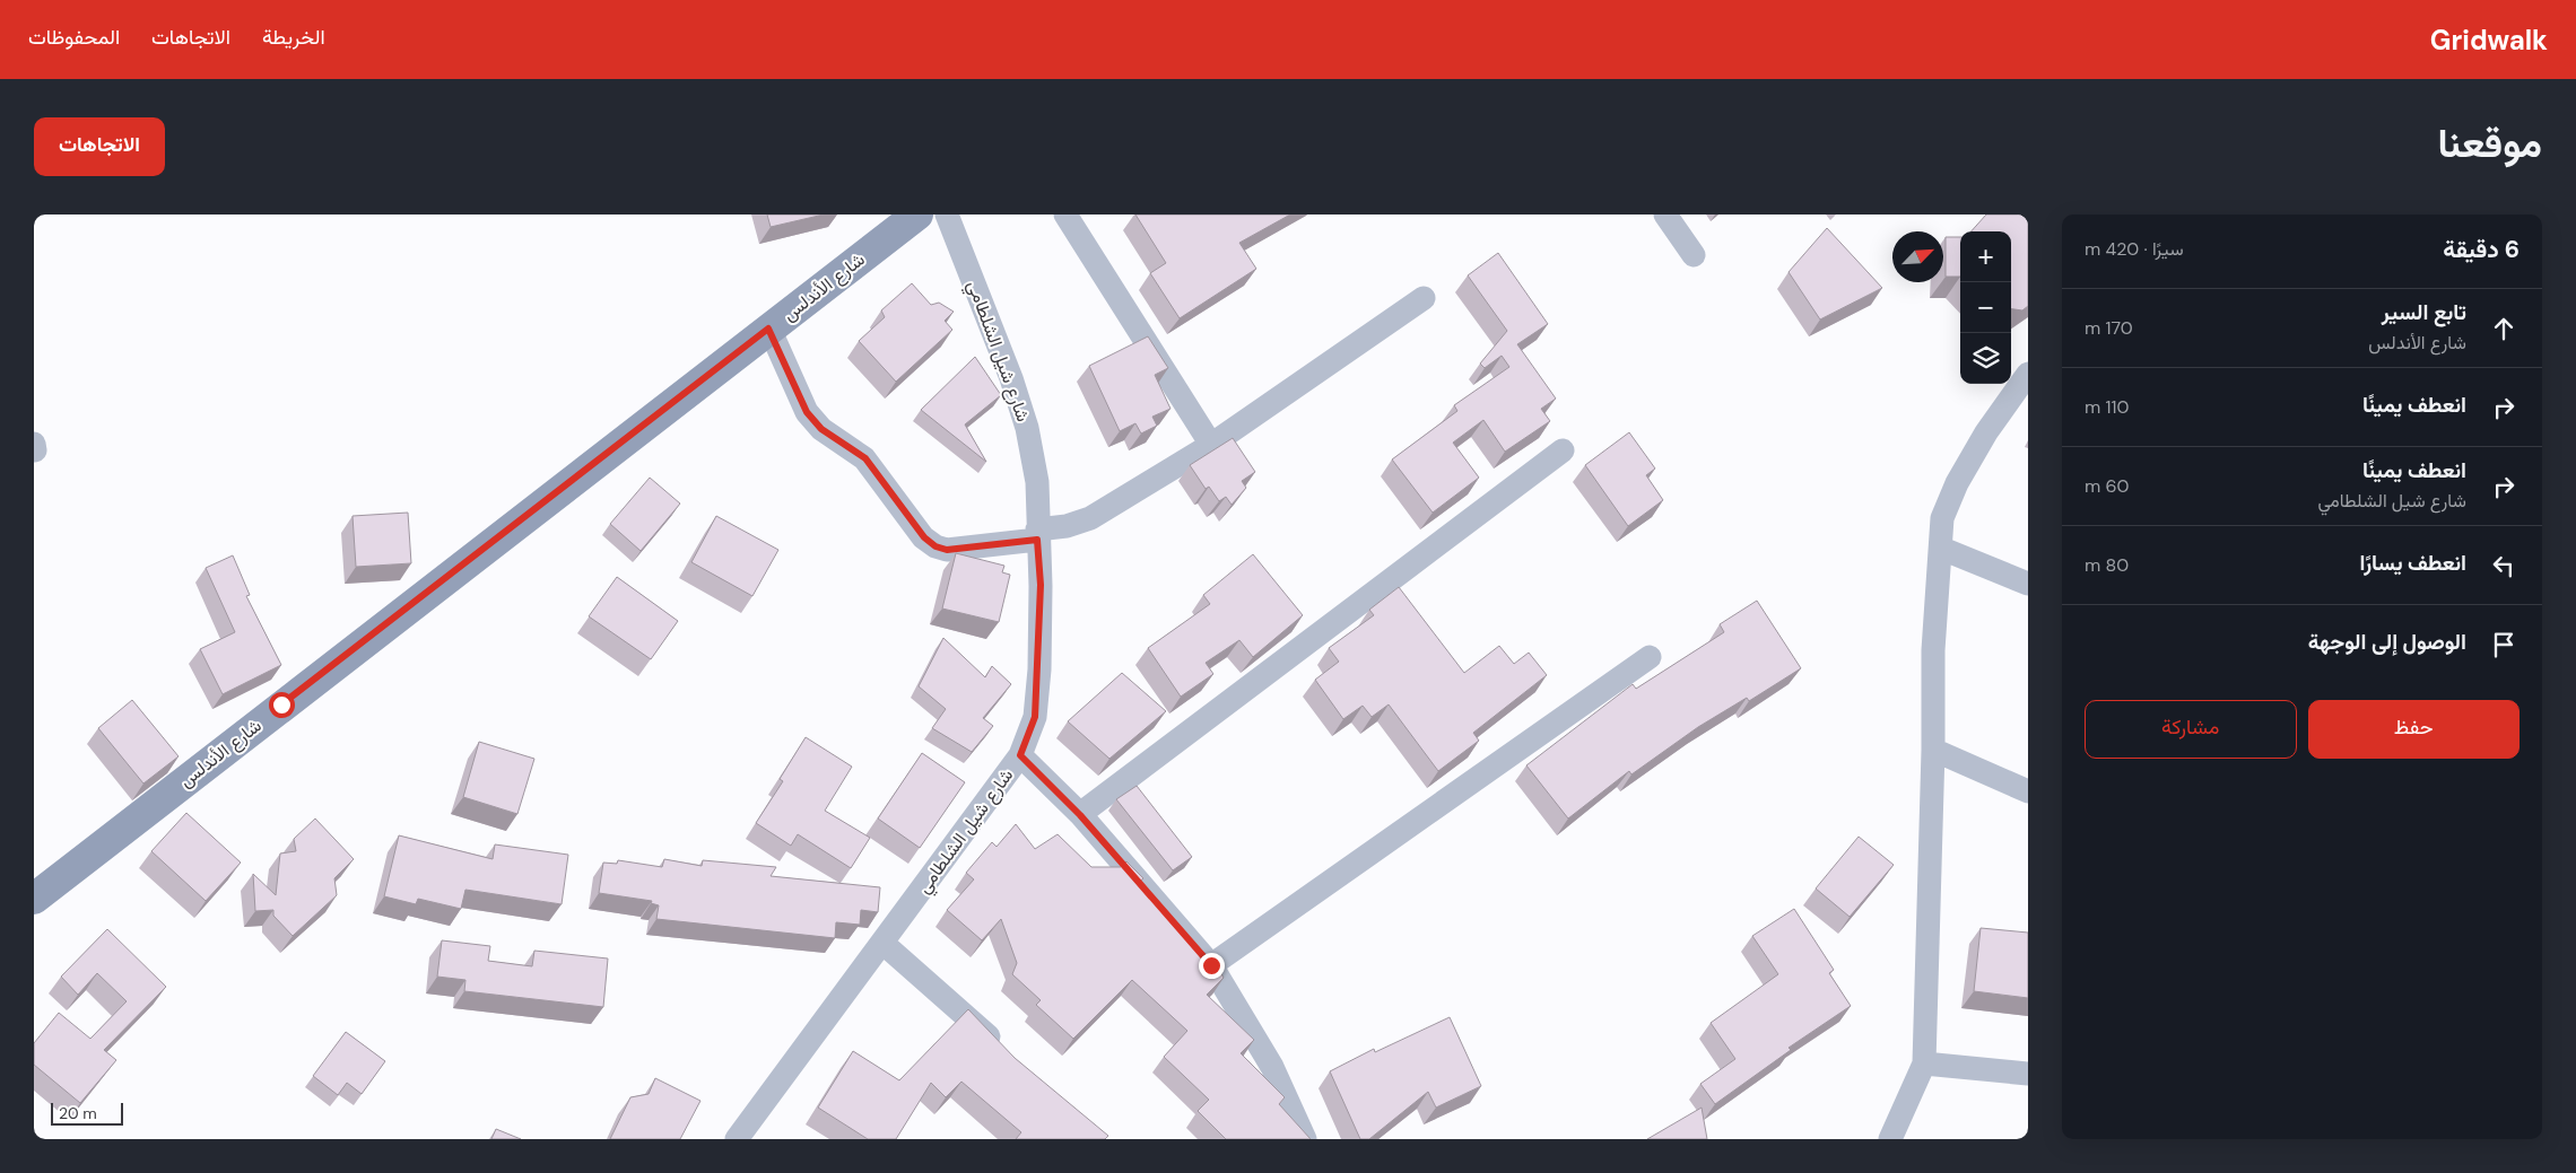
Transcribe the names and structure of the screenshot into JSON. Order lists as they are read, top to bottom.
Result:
{
  "streets": {
    "main road": ["شارع الأندلس"],
    "street": ["شارع شيل الشلطامي"]
  },
  "scale_bar": "20 m",
  "north": "top right",
  "page": {
    "header": "Gridwalk",
    "nav": ["الخريطة", "الاتجاهات", "المحفوظات"],
    "title": "موقعنا",
    "buttons": [
      "الاتجاهات",
      ["حفظ", "مشاركة"]
    ],
    "heading": ["6 دقيقة", "سيرًا · 420 m"],
    "map_buttons": ["+", "−"],
    "list": [
      ["تابع السير", "شارع الأندلس", "170 m"],
      ["انعطف يمينًا", "110 m"],
      ["انعطف يمينًا", "شارع شيل الشلطامي", "60 m"],
      ["انعطف يسارًا", "80 m"],
      "الوصول إلى الوجهة"
    ],
    "scale": "20 m"
  }
}
